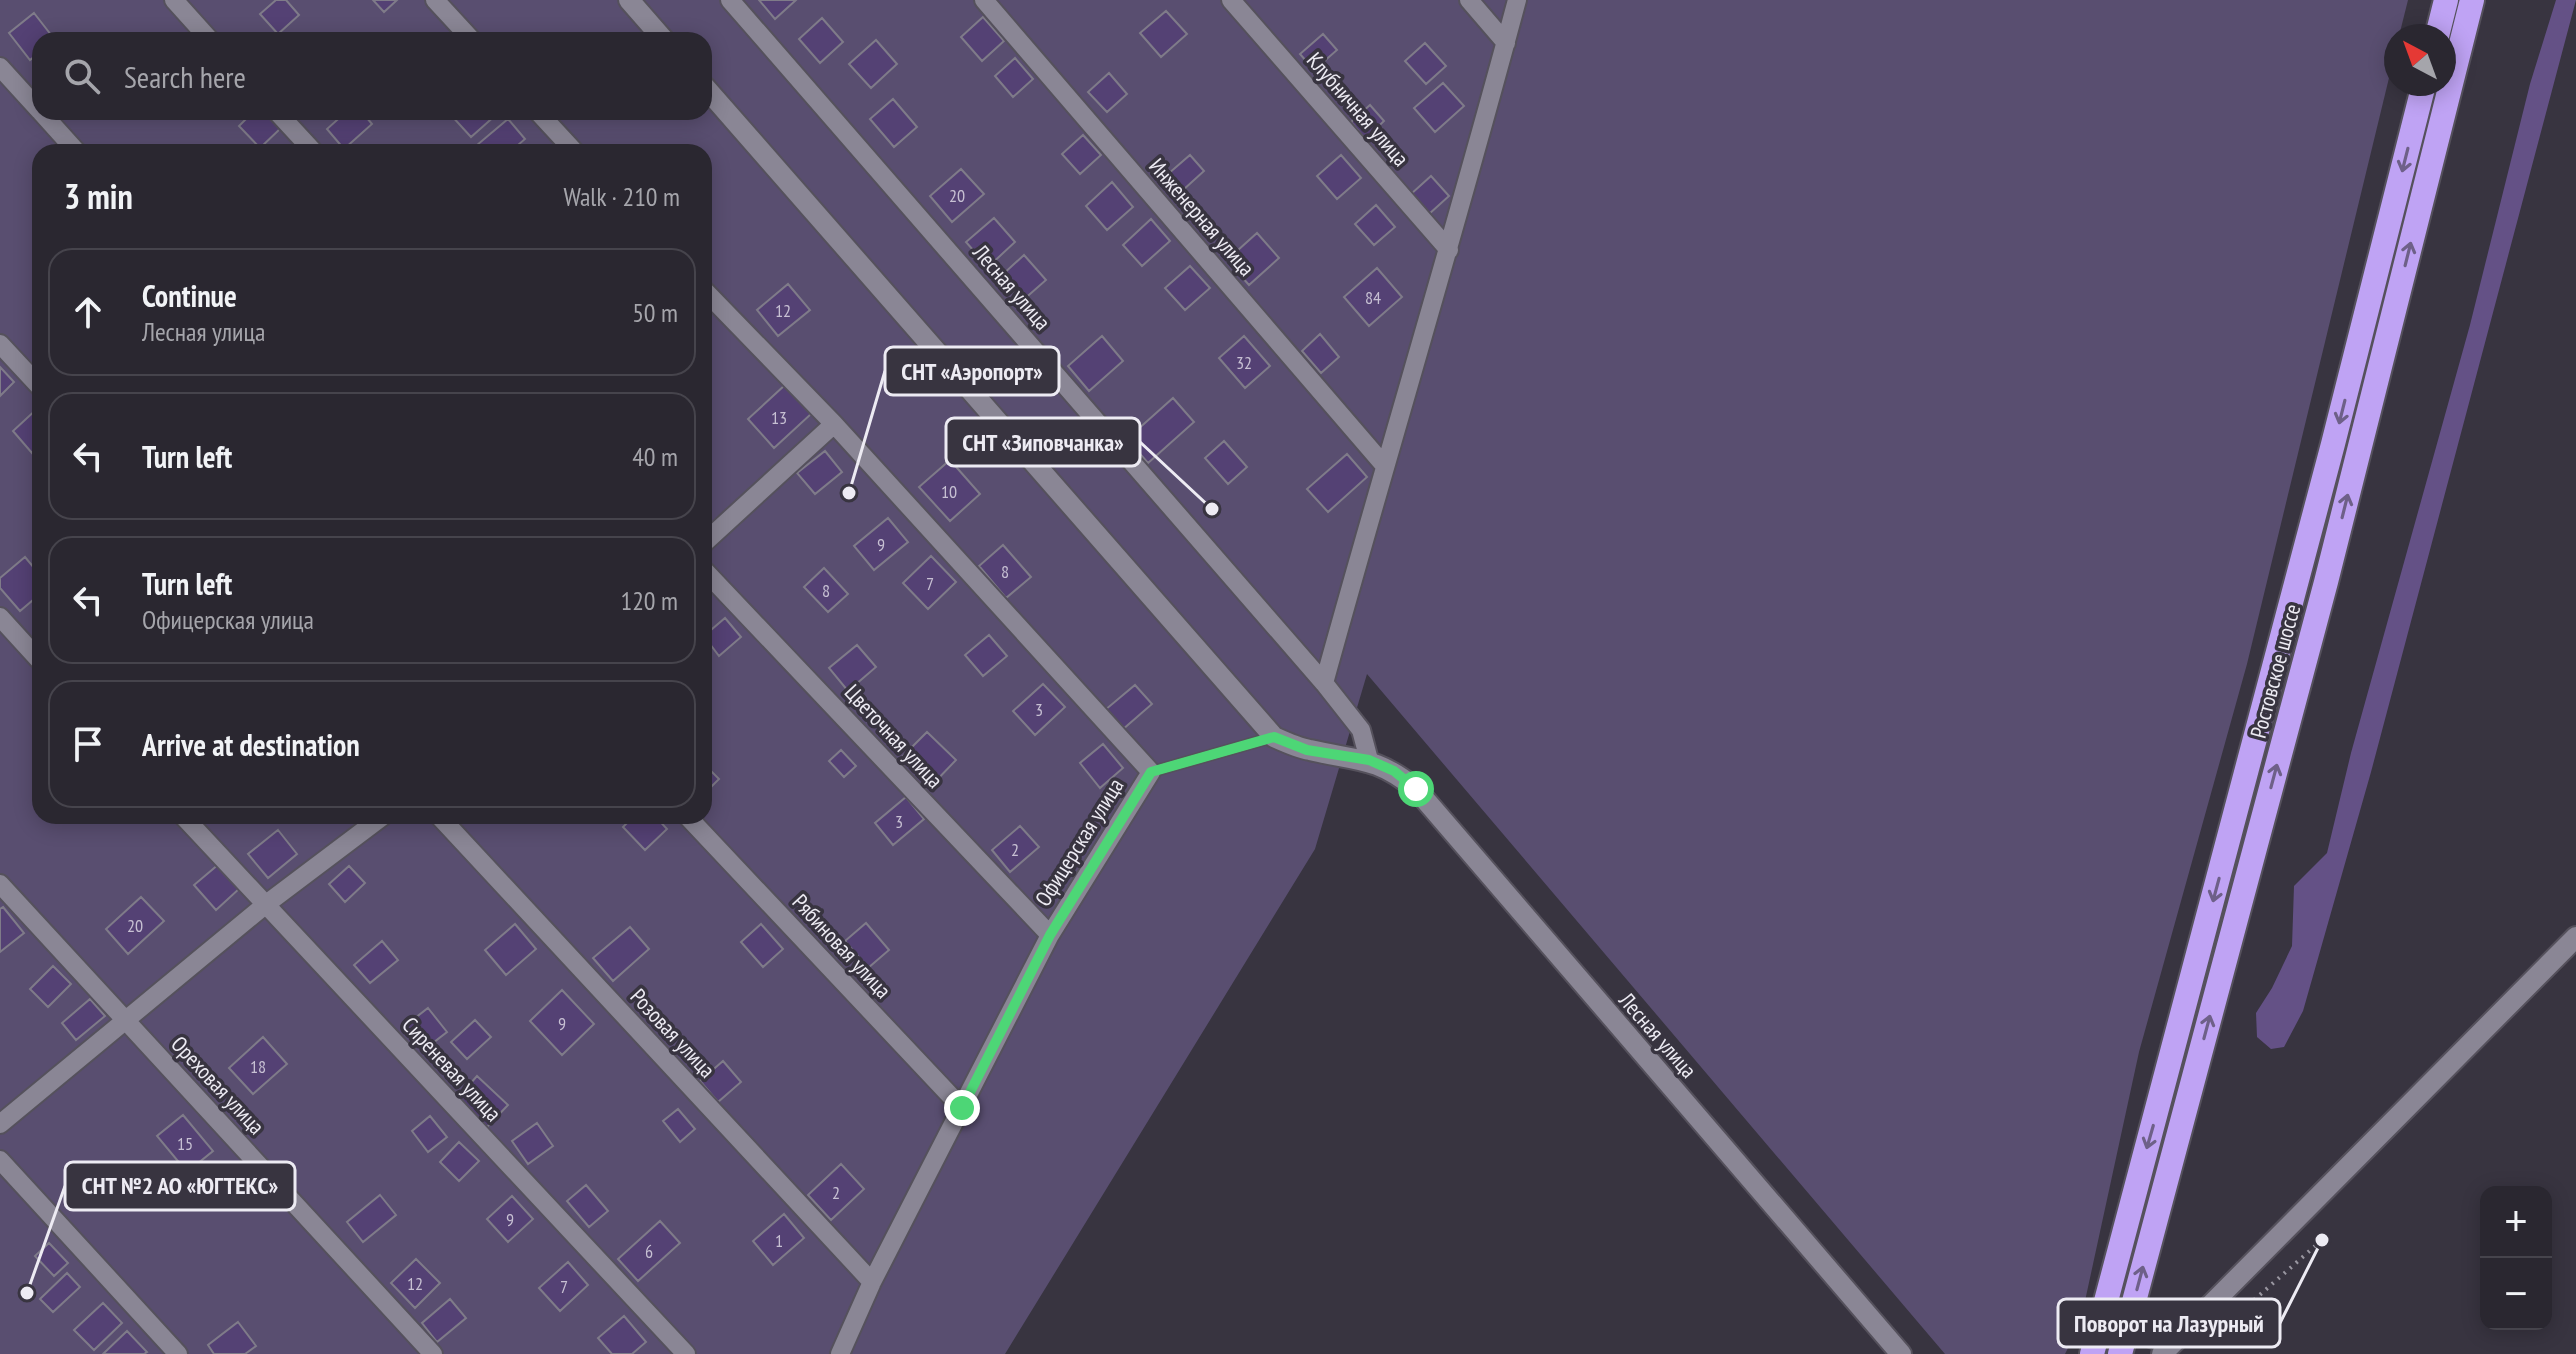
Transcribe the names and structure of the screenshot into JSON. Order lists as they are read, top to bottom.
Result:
{
  "streets": {
    "highway": ["Ростовское шоссе"],
    "street": [
      "Клубничная улица",
      "Инженерная улица",
      "Лесная улица",
      "Цветочная улица",
      "Офицерская улица",
      "Рябиновая улица",
      "Розовая улица",
      "Сиреневая улица",
      "Ореховая улица"
    ]
  },
  "crossings": [
    ["Цветочная улица", "Офицерская улица"],
    ["Офицерская улица", "Рябиновая улица"],
    ["Офицерская улица", "Розовая улица"]
  ],
  "places": [
    "СНТ «Аэропорт»",
    "СНТ «Зиповчанка»",
    "Поворот на Лазурный",
    "СНТ №2 АО «ЮГТЕКС»"
  ],
  "house_numbers": [
    "20",
    "84",
    "12",
    "32",
    "13",
    "10",
    "9",
    "8",
    "7",
    "8",
    "3",
    "3",
    "2",
    "20",
    "9",
    "18",
    "15",
    "2",
    "9",
    "1",
    "6",
    "12",
    "7"
  ],
  "north": "top left",
  "page": {
    "search": "Search here",
    "heading": ["3 min", "Walk · 210 m"],
    "list": [
      ["Continue", "Лесная улица", "50 m"],
      ["Turn left", "40 m"],
      ["Turn left", "Офицерская улица", "120 m"],
      "Arrive at destination"
    ],
    "map_buttons": ["+", "−"]
  }
}
